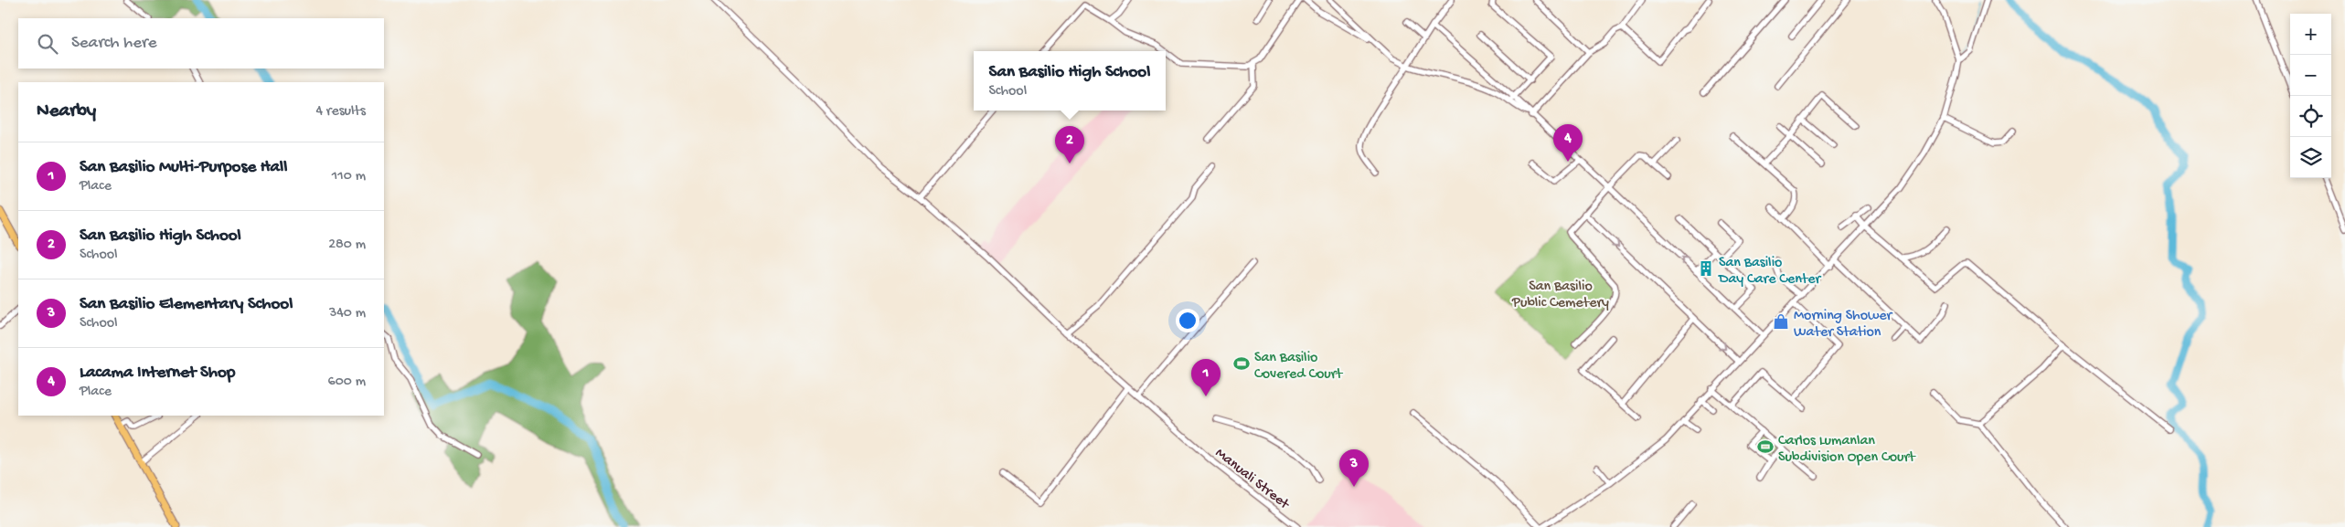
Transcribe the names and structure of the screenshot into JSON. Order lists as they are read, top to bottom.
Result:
{
  "streets": {
    "street": ["Manuali Street"]
  },
  "parks": ["San Basilio Public Cemetery"],
  "places": {
    "building": ["San Basilio Day Care Center"],
    "shop": ["Morning Shower Water Station"],
    "sports": ["San Basilio Covered Court", "Carlos Lumanlan Subdivision Open Court"]
  },
  "page": {
    "map_buttons": ["+", "−"],
    "search": "Search here",
    "popup": ["San Basilio High School", "School"],
    "heading": ["Nearby", "4 results"],
    "pins": [
      "4",
      "2",
      "1",
      "3"
    ],
    "list": [
      {
        "mark": "1",
        "name": "San Basilio Multi-Purpose Hall",
        "note": "Place",
        "value": "110 m"
      },
      {
        "mark": "2",
        "name": "San Basilio High School",
        "note": "School",
        "value": "280 m"
      },
      {
        "mark": "3",
        "name": "San Basilio Elementary School",
        "note": "School",
        "value": "340 m"
      },
      {
        "mark": "4",
        "name": "Lacama Internet Shop",
        "note": "Place",
        "value": "600 m"
      }
    ]
  }
}
